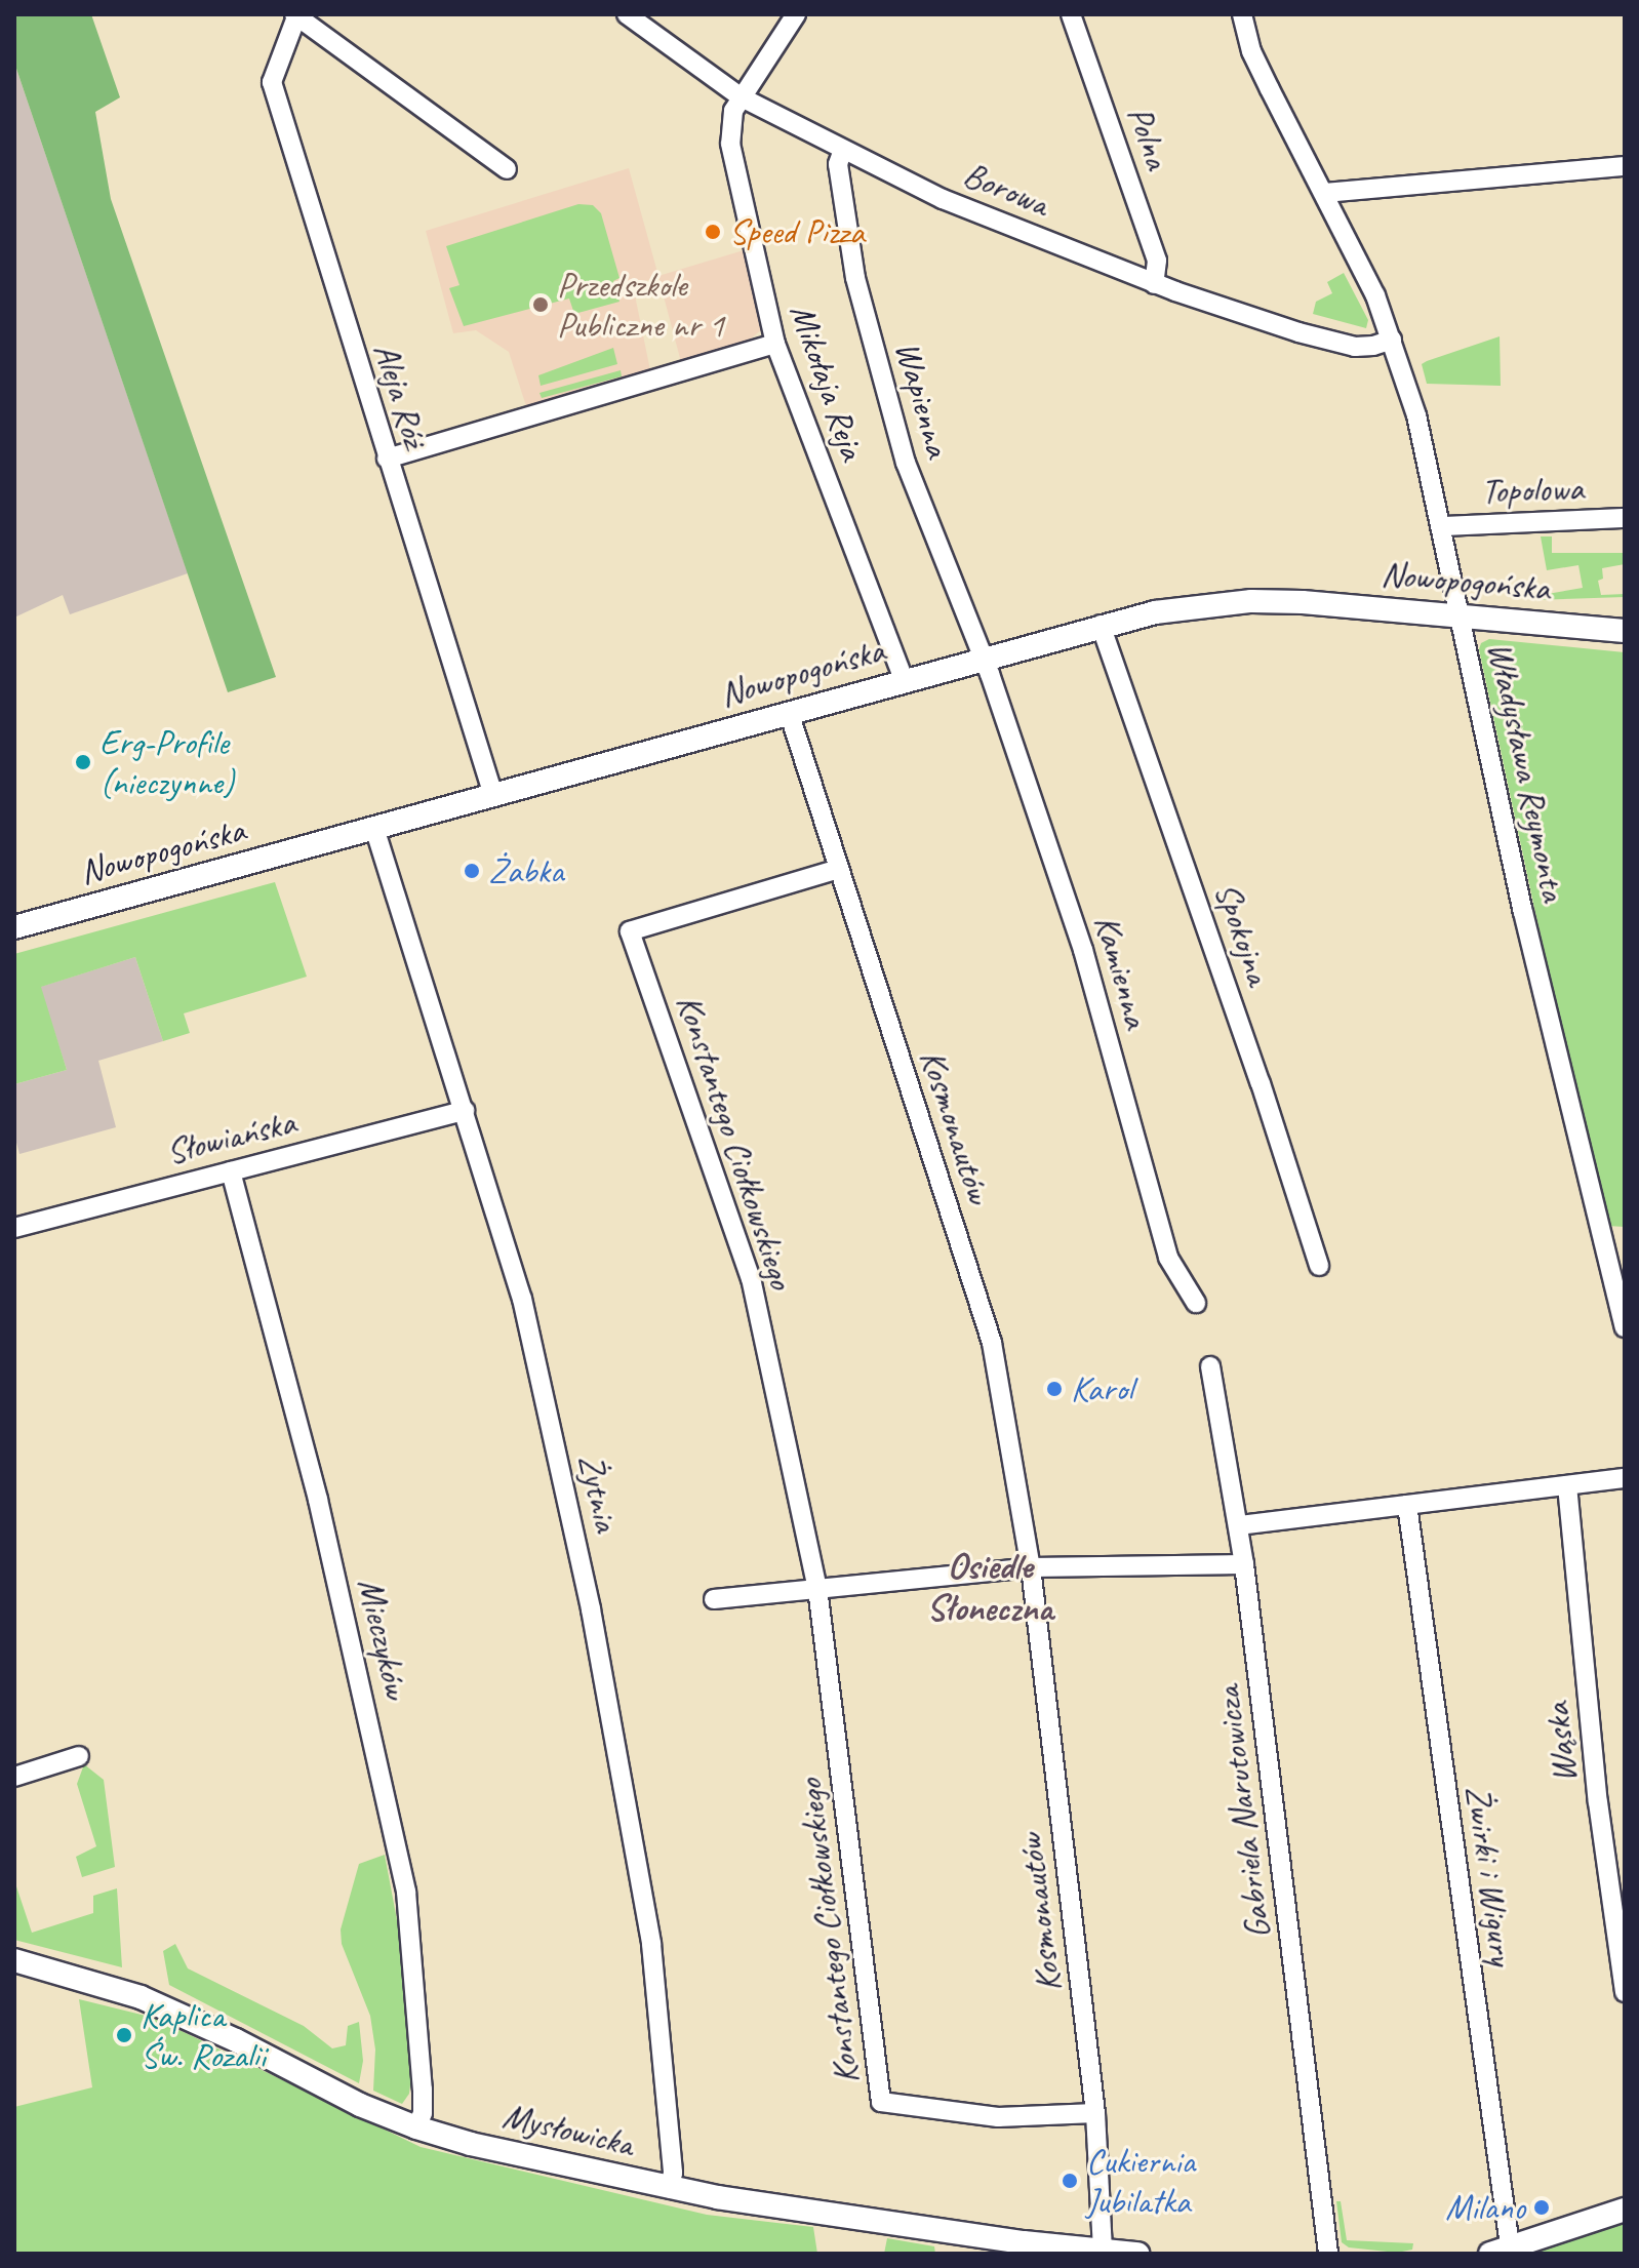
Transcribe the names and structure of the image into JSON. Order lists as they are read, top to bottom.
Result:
{
  "streets": {
    "street": [
      "Polna",
      "Borowa",
      "Mikołaja Reja",
      "Aleja Róż",
      "Wapienna",
      "Topolowa",
      "Nowopogońska",
      "Władysława Reymonta",
      "Spokojna",
      "Kamienna",
      "Kosmonautów",
      "Słowiańska",
      "Konstantego Ciołkowskiego",
      "Żytnia",
      "Mieczyków",
      "Wąska",
      "Gabriela Narutowicza",
      "Żwirki i Wigury",
      "Mysłowicka"
    ]
  },
  "crossings": [
    ["Polna", "Borowa"],
    ["Borowa", "Mikołaja Reja"],
    ["Borowa", "Wapienna"],
    ["Borowa", "Władysława Reymonta"],
    ["Mikołaja Reja", "Nowopogońska"],
    ["Aleja Róż", "Nowopogońska"],
    ["Wapienna", "Nowopogońska"],
    ["Wapienna", "Kamienna"],
    ["Topolowa", "Władysława Reymonta"],
    ["Nowopogońska", "Władysława Reymonta"],
    ["Nowopogońska", "Spokojna"],
    ["Nowopogońska", "Kamienna"],
    ["Nowopogońska", "Kosmonautów"],
    ["Nowopogońska", "Żytnia"],
    ["Kosmonautów", "Konstantego Ciołkowskiego"],
    ["Kosmonautów", "Mysłowicka"],
    ["Słowiańska", "Żytnia"],
    ["Słowiańska", "Mieczyków"],
    ["Żytnia", "Mysłowicka"],
    ["Mieczyków", "Mysłowicka"]
  ],
  "districts": ["Osiedle Słoneczna"],
  "places": [
    "Speed Pizza",
    "Przedszkole Publiczne nr 1",
    "Erg-Profile (nieczynne)",
    "Żabka",
    "Karol",
    "Kaplica Św. Rozalii",
    "Cukiernia Jubilatka",
    "Milano"
  ]
}
